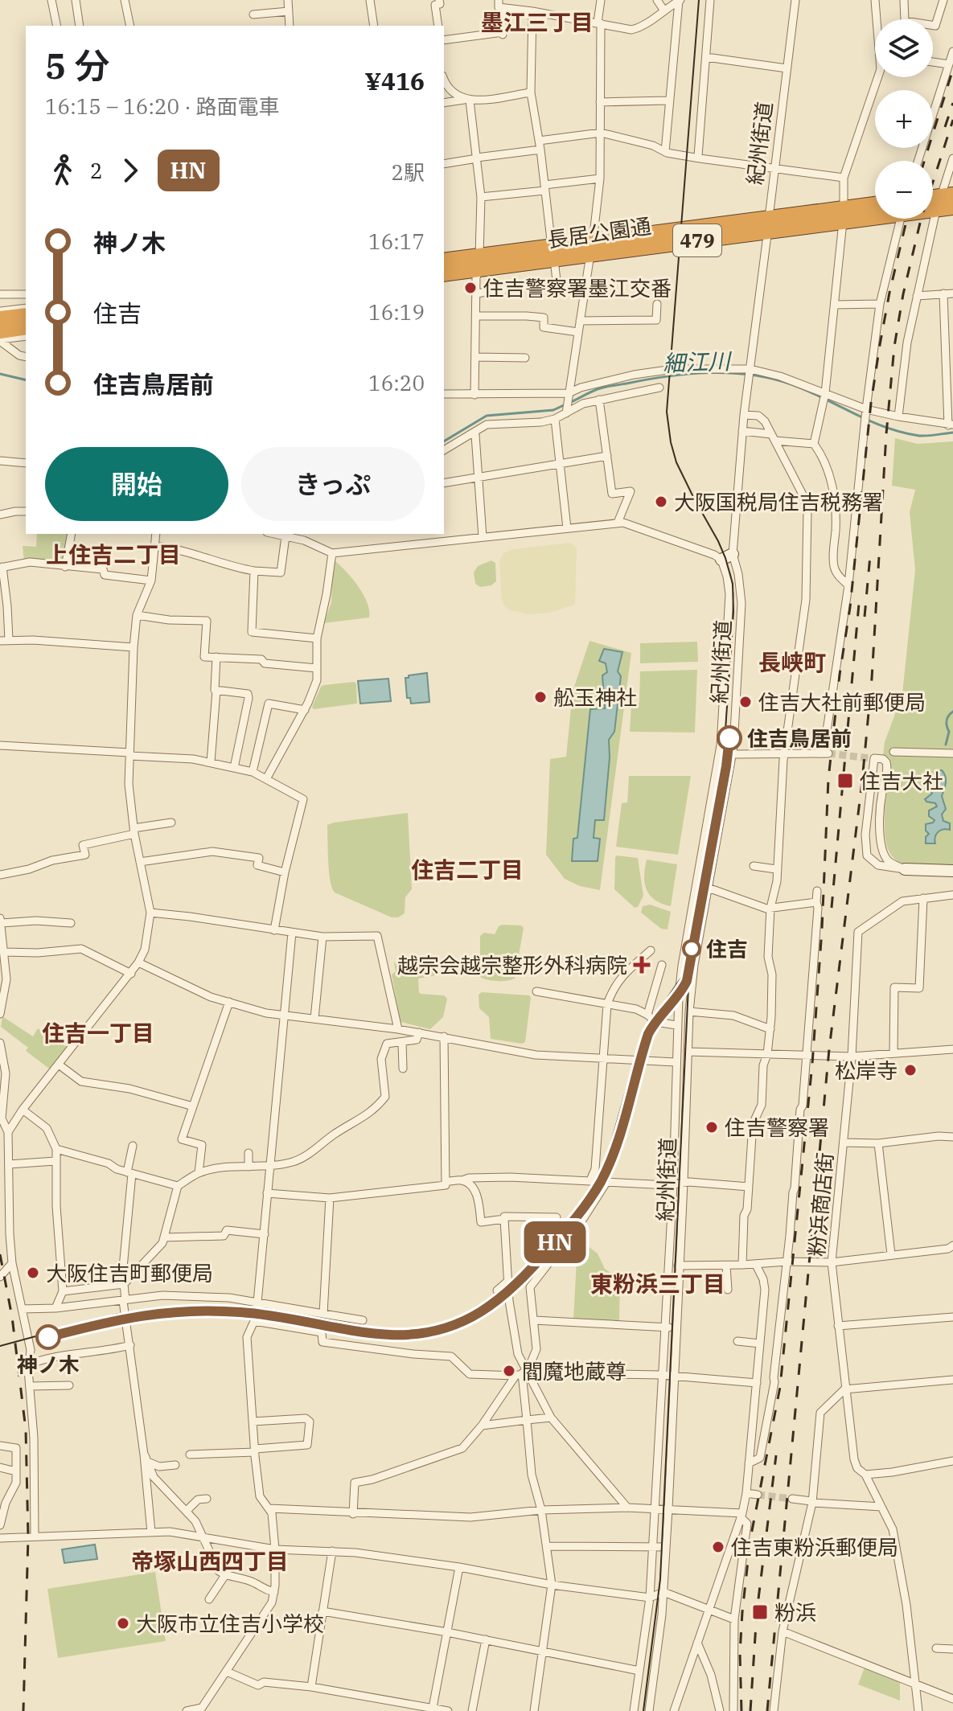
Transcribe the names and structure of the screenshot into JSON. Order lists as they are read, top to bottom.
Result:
{
  "streets": {
    "highway": ["長居公園通", "479"],
    "street": ["紀州街道", "粉浜商店街"]
  },
  "crossings": [
    ["紀州街道", "長居公園通"]
  ],
  "districts": [
    "墨江三丁目",
    "上住吉二丁目",
    "長峡町",
    "住吉二丁目",
    "住吉一丁目",
    "東粉浜三丁目",
    "帝塚山西四丁目"
  ],
  "water": ["細江川"],
  "places": {
    "other": [
      "住吉警察署墨江交番",
      "大阪国税局住吉税務署",
      "舩玉神社",
      "住吉大社前郵便局",
      "住吉鳥居前",
      "住吉",
      "松岸寺",
      "住吉警察署",
      "大阪住吉町郵便局",
      "神ノ木",
      "閻魔地蔵尊",
      "住吉東粉浜郵便局",
      "大阪市立住吉小学校"
    ],
    "transit": ["住吉大社", "粉浜"],
    "health": ["越宗会越宗整形外科病院"]
  },
  "lines": ["tram line HN"],
  "page": {
    "on_map": "HN",
    "map_buttons": ["+", "−"],
    "heading": ["5 分", "16:15 – 16:20 · 路面電車", "¥416"],
    "legs": ["2", "HN", "2駅"],
    "list": [
      {
        "name": "神ノ木",
        "value": "16:17"
      },
      {
        "name": "住吉",
        "value": "16:19"
      },
      {
        "name": "住吉鳥居前",
        "value": "16:20"
      }
    ],
    "buttons": ["開始", "きっぷ"]
  }
}
